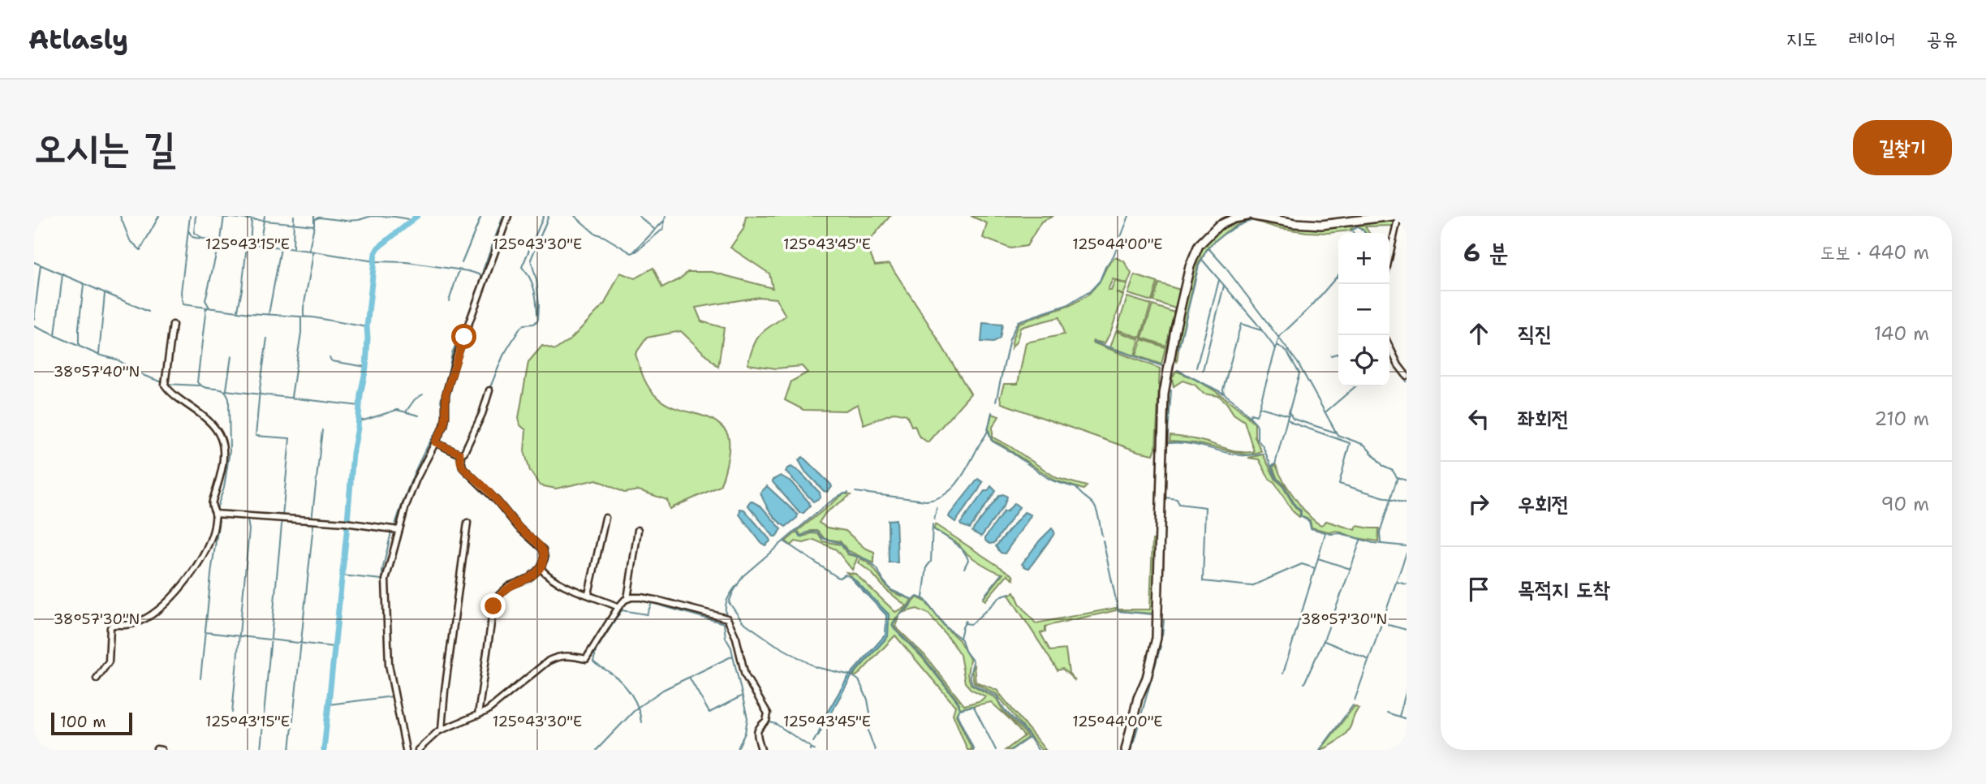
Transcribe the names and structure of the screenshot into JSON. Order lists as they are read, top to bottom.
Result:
{
  "scale_bar": "100 m",
  "page": {
    "header": "Atlasly",
    "nav": ["지도", "레이어", "공유"],
    "buttons": "길찾기",
    "title": "오시는 길",
    "heading": ["6 분", "도보 · 440 m"],
    "map_buttons": ["+", "−"],
    "list": [
      ["직진", "140 m"],
      ["좌회전", "210 m"],
      ["우회전", "90 m"],
      "목적지 도착"
    ],
    "scale": "100 m"
  },
  "coordinates": [
    "125°43'15\"E",
    "125°43'30\"E",
    "125°43'45\"E",
    "125°44'00\"E",
    "38°57'40\"N",
    "38°57'30\"N"
  ]
}
